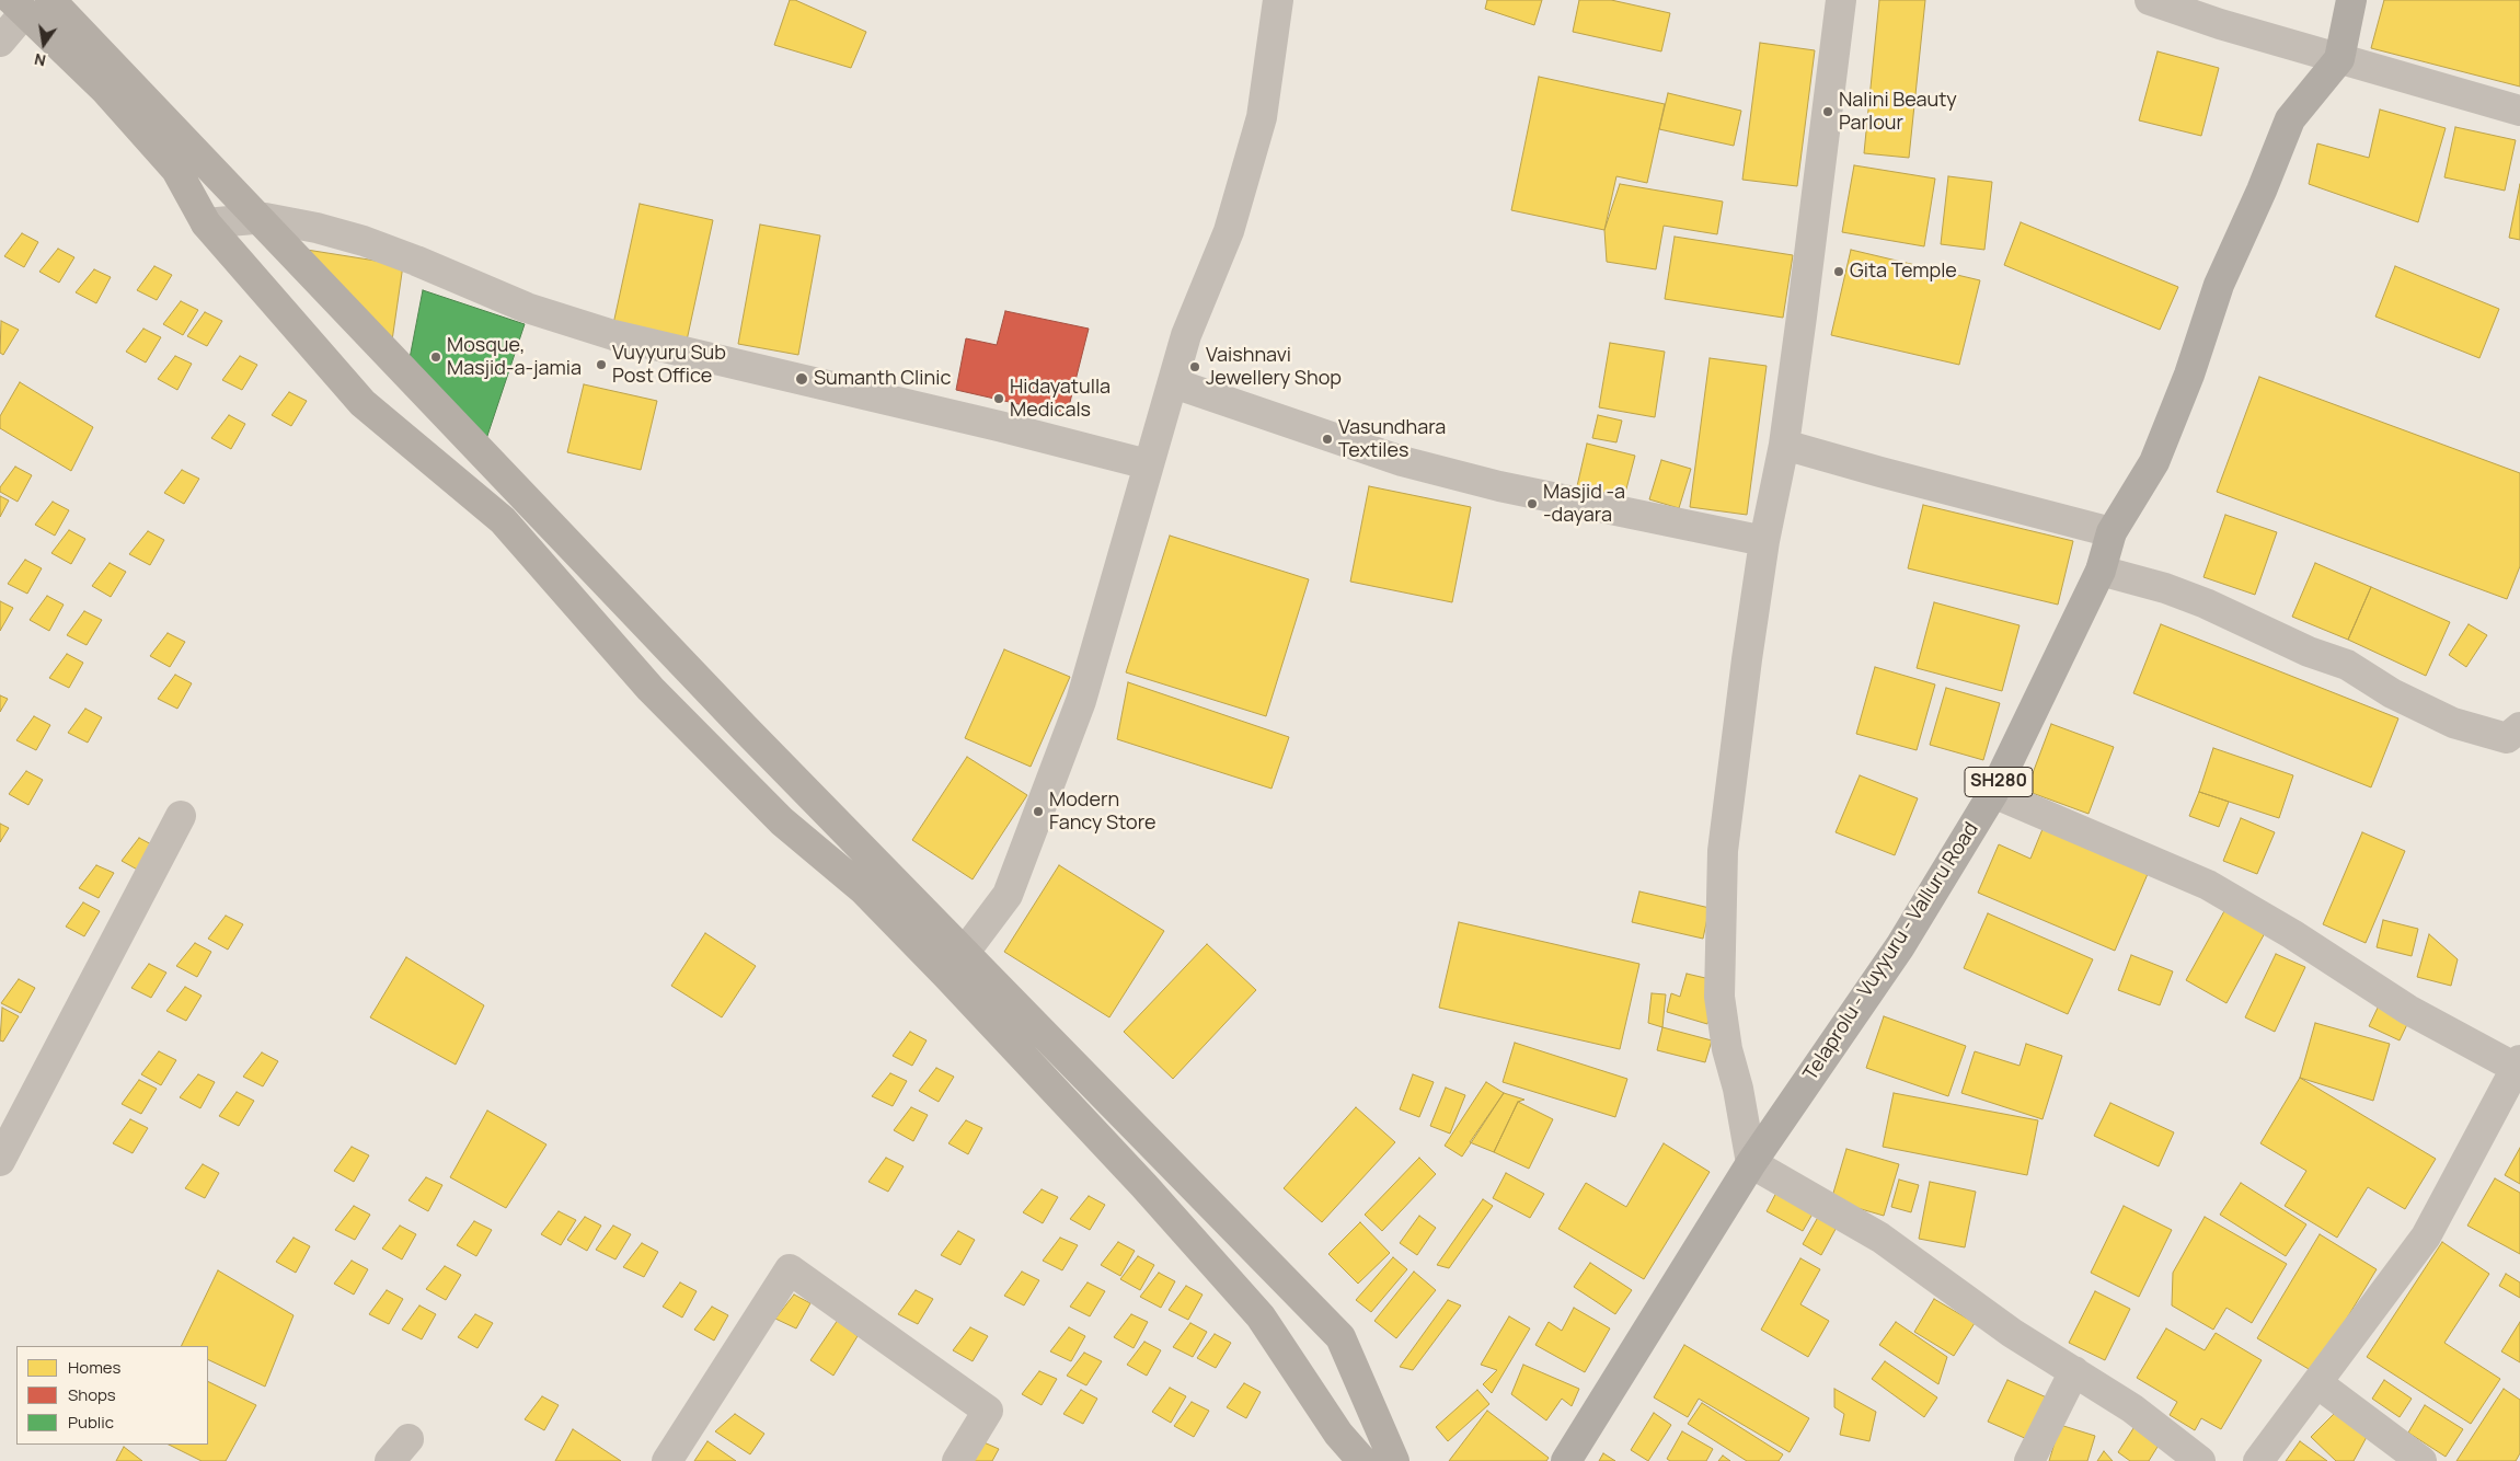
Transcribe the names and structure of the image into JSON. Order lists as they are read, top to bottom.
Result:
{
  "streets": {
    "main road": ["SH280", "Telaprolu - Vuyyuru - Valluru Road"]
  },
  "places": [
    "Nalini Beauty Parlour",
    "Gita Temple",
    "Mosque, Masjid-a-jamia",
    "Vuyyuru Sub Post Office",
    "Vaishnavi Jewellery Shop",
    "Sumanth Clinic",
    "Hidayatulla Medicals",
    "Vasundhara Textiles",
    "Masjid -a -dayara",
    "Modern Fancy Store"
  ],
  "legend": ["Homes", "Shops", "Public"],
  "north": "bottom"
}
